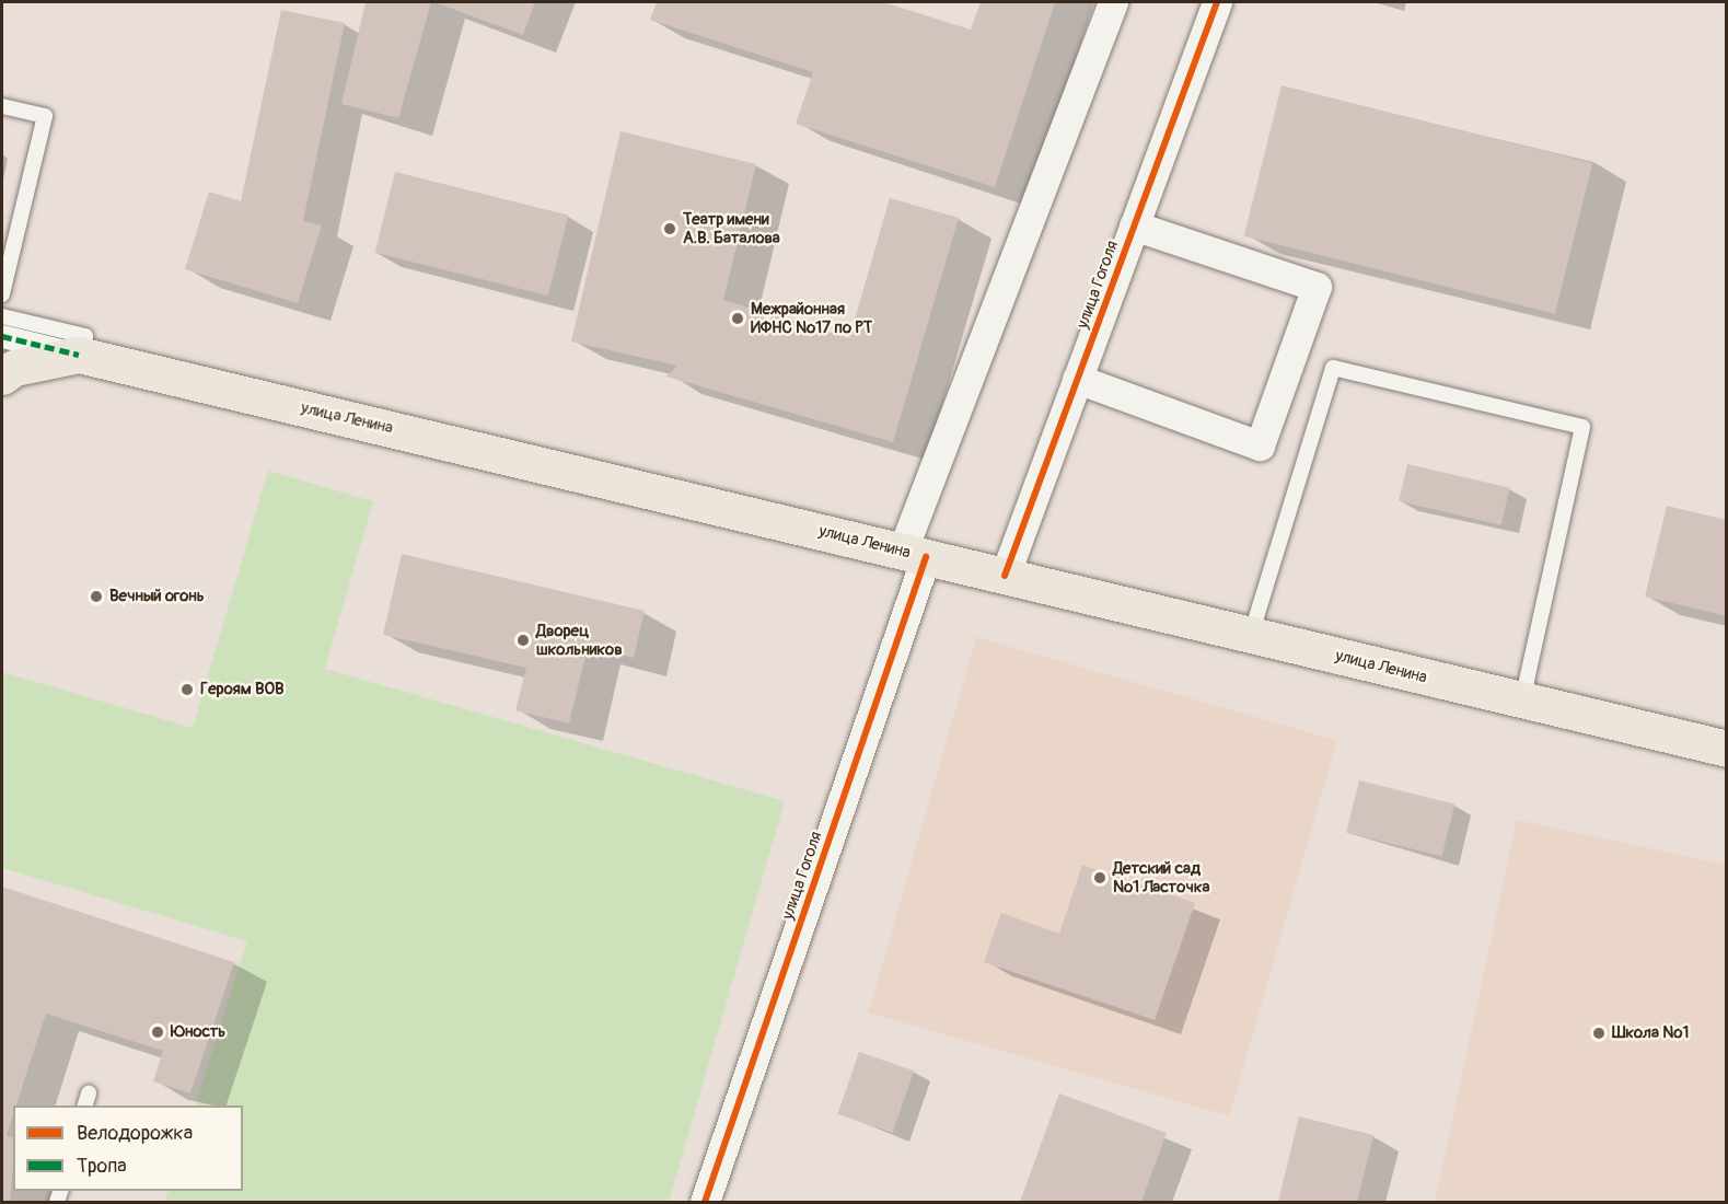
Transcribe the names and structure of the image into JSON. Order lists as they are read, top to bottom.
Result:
{
  "streets": {
    "main road": ["улица Ленина"],
    "street": ["улица Гоголя"]
  },
  "crossings": [
    ["улица Гоголя", "улица Ленина"]
  ],
  "places": [
    "Театр имени А.В. Баталова",
    "Межрайонная ИФНС №17 по РТ",
    "Вечный огонь",
    "Дворец школьников",
    "Героям ВОВ",
    "Детский сад №1 Ласточка",
    "Юность",
    "Школа №1"
  ],
  "legend": ["Велодорожка", "Тропа"]
}
